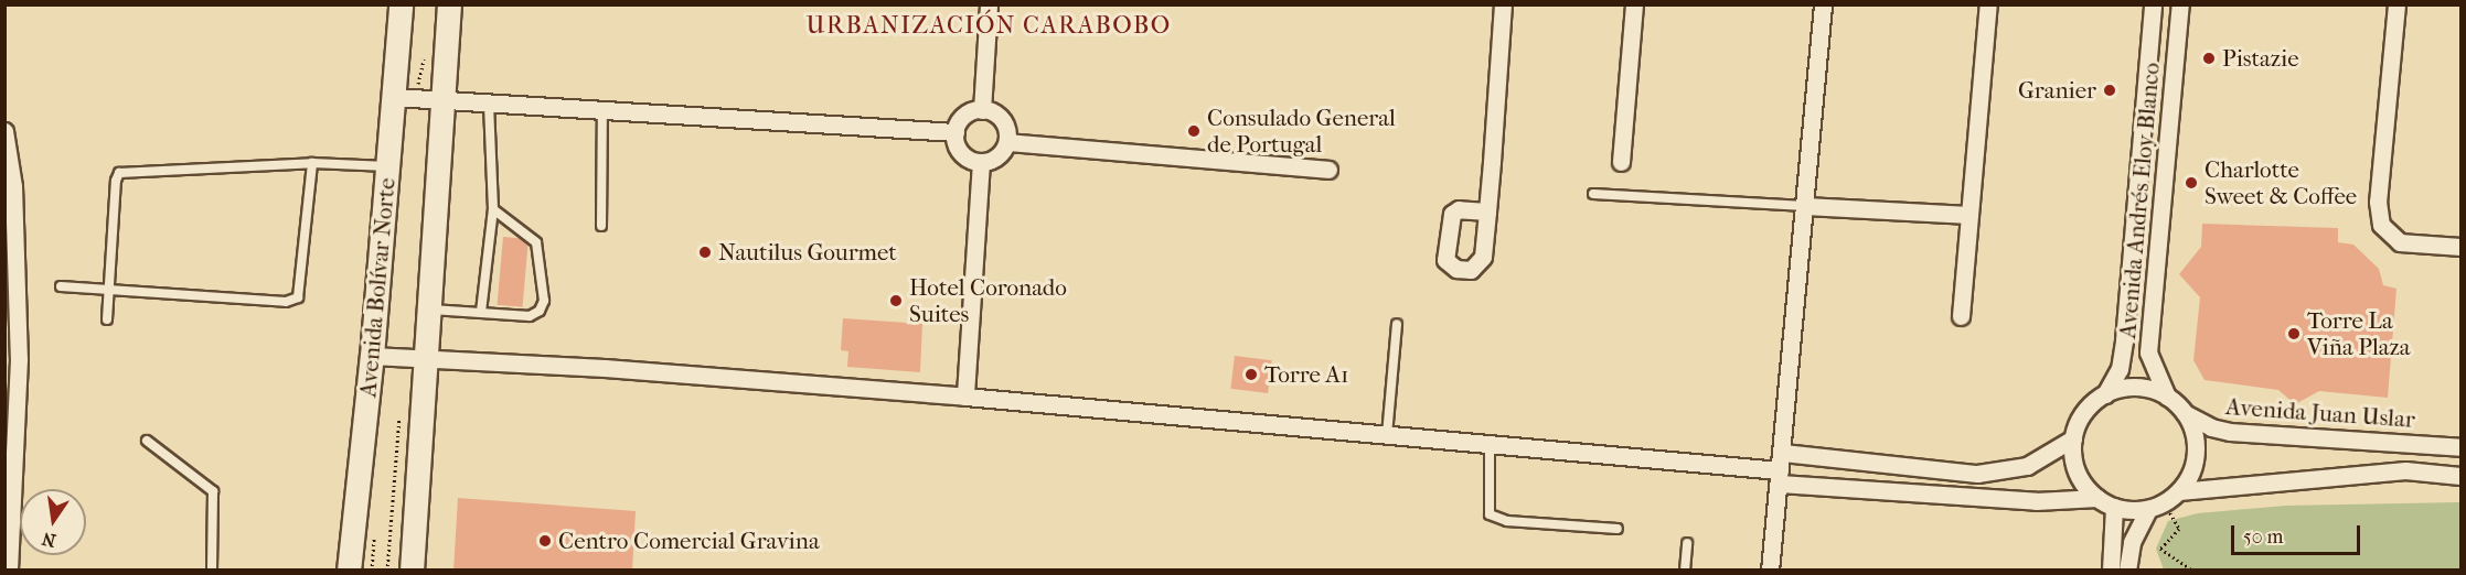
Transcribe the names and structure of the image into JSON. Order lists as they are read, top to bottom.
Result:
{
  "streets": {
    "main road": ["Avenida Bolívar Norte"],
    "street": ["Avenida Andrés Eloy Blanco", "Avenida Juan Uslar"]
  },
  "crossings": [
    ["Avenida Andrés Eloy Blanco", "Avenida Juan Uslar"]
  ],
  "districts": ["URBANIZACIÓN CARABOBO"],
  "places": [
    "Pistazie",
    "Granier",
    "Consulado General de Portugal",
    "Charlotte Sweet & Coffee",
    "Nautilus Gourmet",
    "Hotel Coronado Suites",
    "Torre La Viña Plaza",
    "Torre A1",
    "Centro Comercial Gravina"
  ],
  "scale_bar": "50 m",
  "north": "bottom"
}
